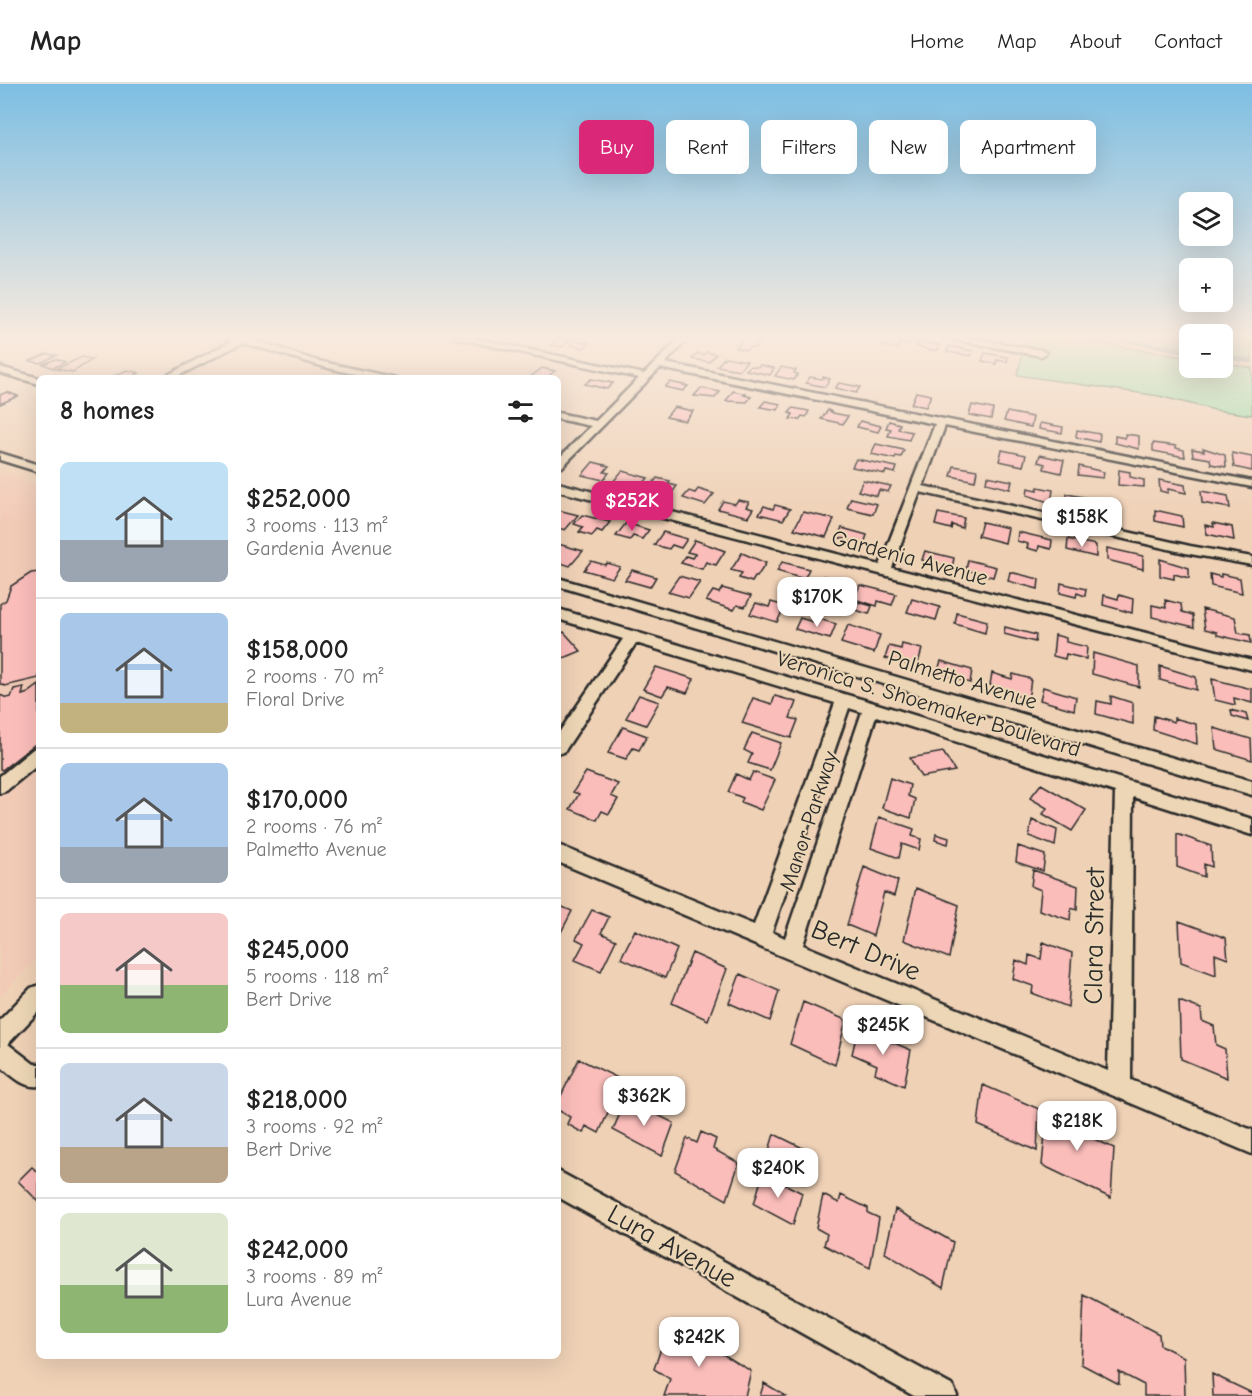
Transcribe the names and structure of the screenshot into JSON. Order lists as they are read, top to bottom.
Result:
{
  "streets": {
    "street": [
      "Gardenia Avenue",
      "Palmetto Avenue",
      "Veronica S. Shoemaker Boulevard",
      "Manor Parkway",
      "Clara Street",
      "Bert Drive",
      "Lura Avenue"
    ]
  },
  "crossings": [
    ["Veronica S. Shoemaker Boulevard", "Manor Parkway"],
    ["Veronica S. Shoemaker Boulevard", "Clara Street"],
    ["Manor Parkway", "Bert Drive"],
    ["Clara Street", "Bert Drive"]
  ],
  "page": {
    "header": "Map",
    "nav": [
      "Home",
      "Map",
      "About",
      "Contact"
    ],
    "chip": [
      "Buy",
      "Rent",
      "Filters",
      "New",
      "Apartment"
    ],
    "map_buttons": ["+", "−"],
    "heading": "8 homes",
    "list": [
      {
        "name": "$252,000",
        "note": "3 rooms · 113 m² · Gardenia Avenue"
      },
      {
        "name": "$158,000",
        "note": "2 rooms · 70 m² · Floral Drive"
      },
      {
        "name": "$170,000",
        "note": "2 rooms · 76 m² · Palmetto Avenue"
      },
      {
        "name": "$245,000",
        "note": "5 rooms · 118 m² · Bert Drive"
      },
      {
        "name": "$218,000",
        "note": "3 rooms · 92 m² · Bert Drive"
      },
      {
        "name": "$242,000",
        "note": "3 rooms · 89 m² · Lura Avenue"
      }
    ],
    "price": [
      "$252K",
      "$158K",
      "$170K",
      "$245K",
      "$362K",
      "$218K",
      "$240K",
      "$242K"
    ]
  }
}
